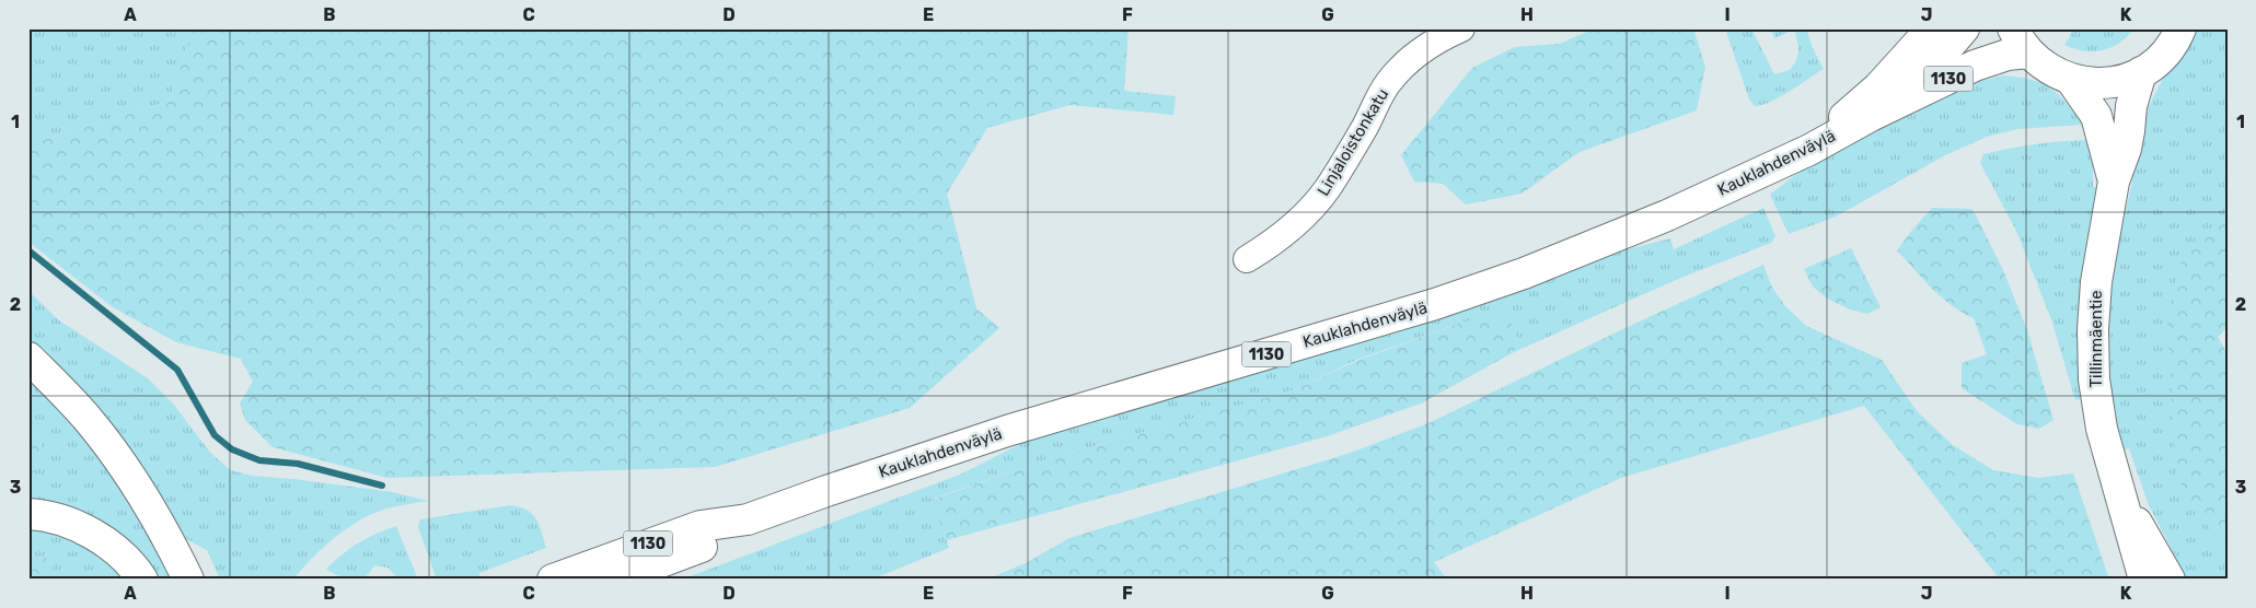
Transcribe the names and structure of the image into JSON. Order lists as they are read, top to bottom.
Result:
{
  "streets": {
    "main road": ["1130", "Kauklahdenväylä", "Tillinmäentie"],
    "street": ["Linjaloistonkatu"]
  },
  "grid": {
    "columns": [
      "A",
      "B",
      "C",
      "D",
      "E",
      "F",
      "G",
      "H",
      "I",
      "J",
      "K"
    ],
    "rows": ["1", "2", "3"]
  }
}
